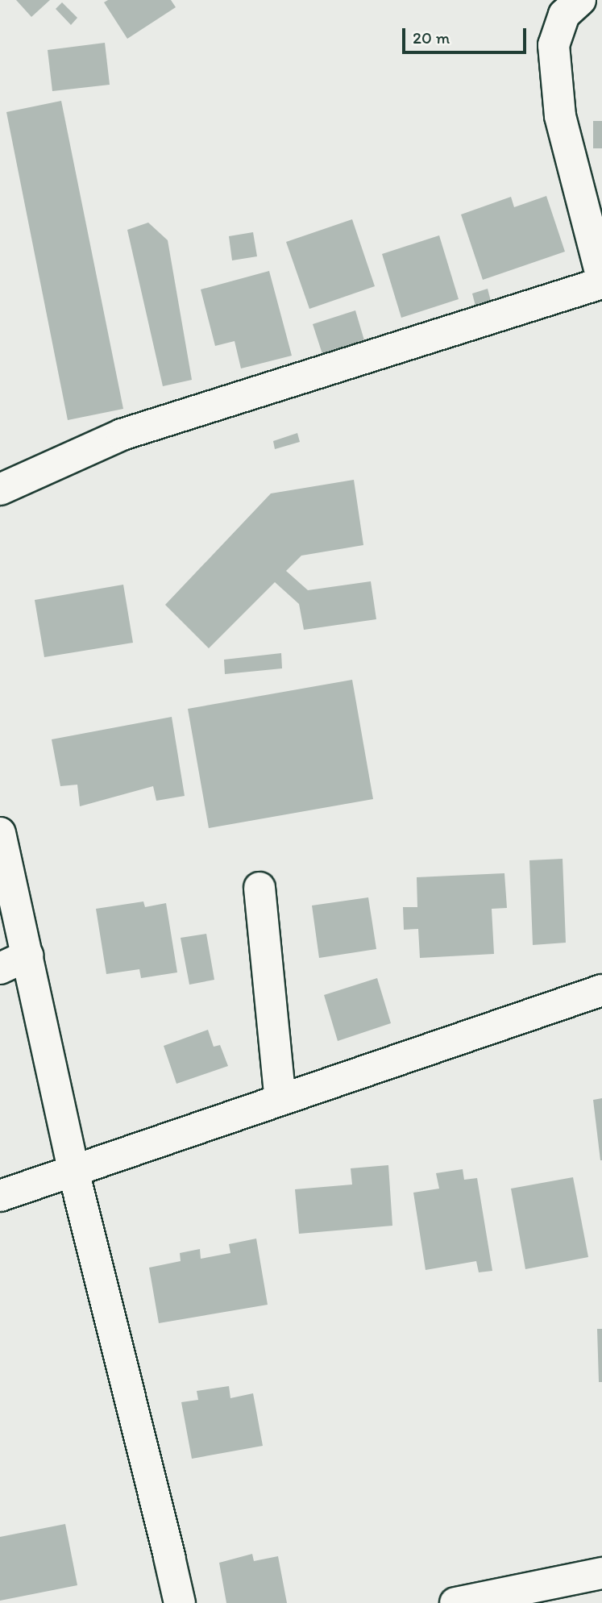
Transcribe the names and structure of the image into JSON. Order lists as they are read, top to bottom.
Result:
{
  "scale_bar": "20 m"
}
